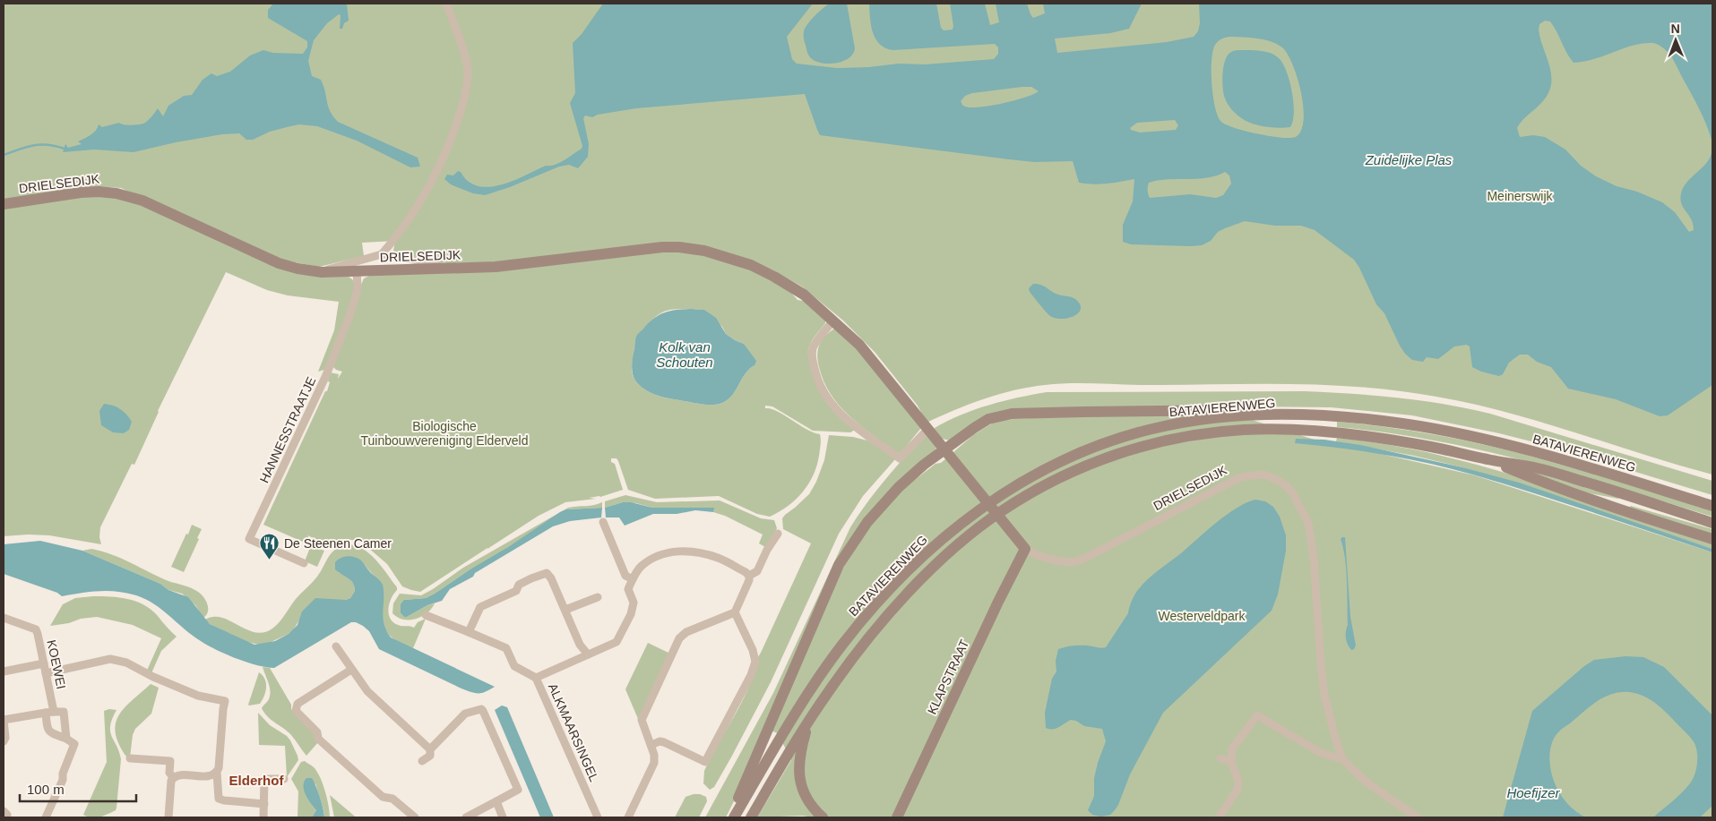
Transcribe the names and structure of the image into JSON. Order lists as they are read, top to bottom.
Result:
{
  "streets": {
    "main road": ["DRIELSEDIJK", "BATAVIERENWEG", "KLAPSTRAAT"],
    "street": ["HANNESSTRAATJE", "KOEWEI", "ALKMAARSINGEL"]
  },
  "crossings": [
    ["DRIELSEDIJK", "HANNESSTRAATJE"],
    ["DRIELSEDIJK", "KLAPSTRAAT"]
  ],
  "districts": ["Elderhof"],
  "water": ["Zuidelijke Plas", "Kolk van Schouten", "Hoefijzer"],
  "parks": ["Meinerswijk", "Biologische Tuinbouwvereniging Elderveld", "Westerveldpark"],
  "places": {
    "restaurant": ["De Steenen Camer"]
  },
  "scale_bar": "100 m",
  "north": "top"
}
